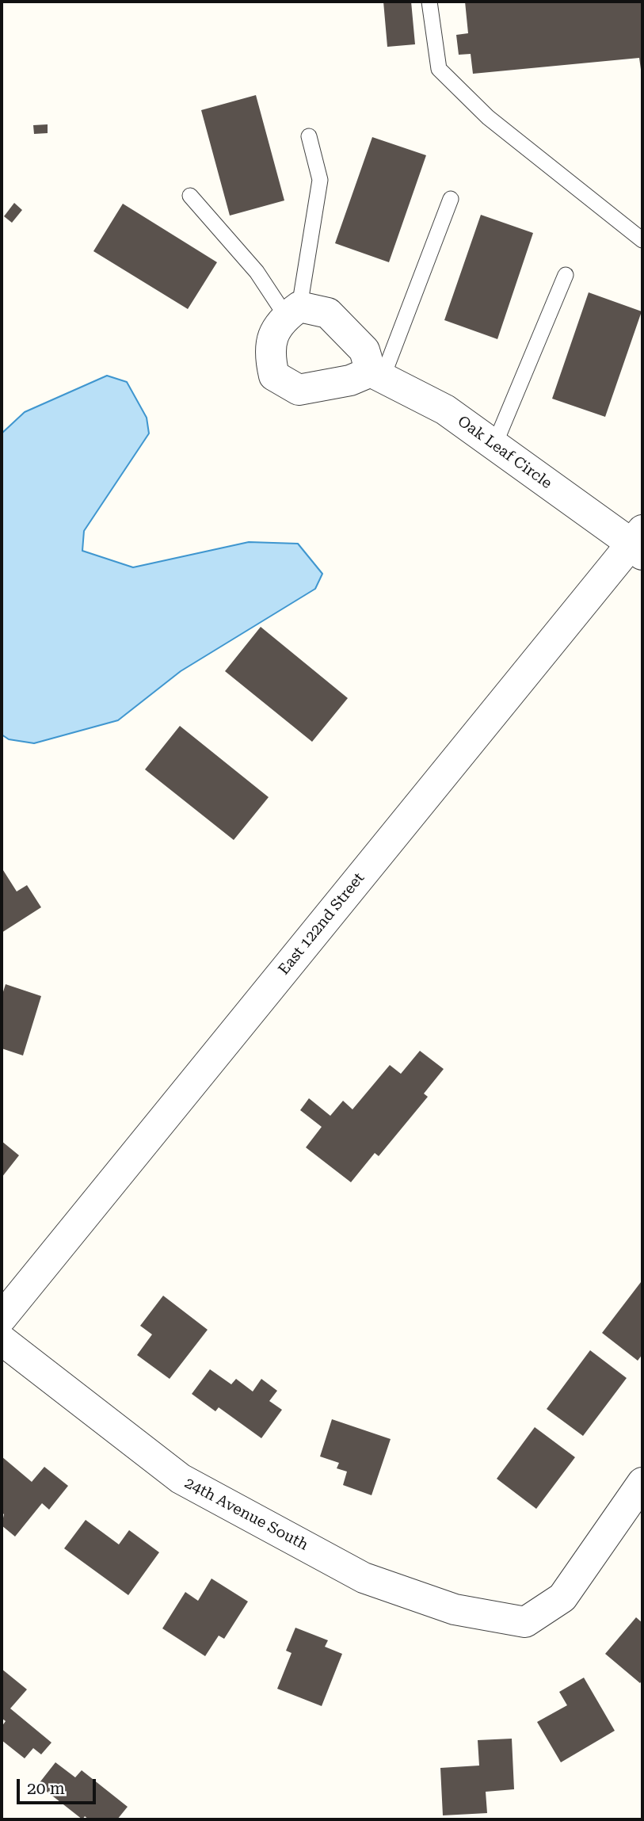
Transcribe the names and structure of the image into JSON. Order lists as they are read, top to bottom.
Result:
{
  "streets": {
    "street": ["Oak Leaf Circle", "East 122nd Street", "24th Avenue South"]
  },
  "crossings": [
    ["Oak Leaf Circle", "East 122nd Street"]
  ],
  "scale_bar": "20 m"
}
